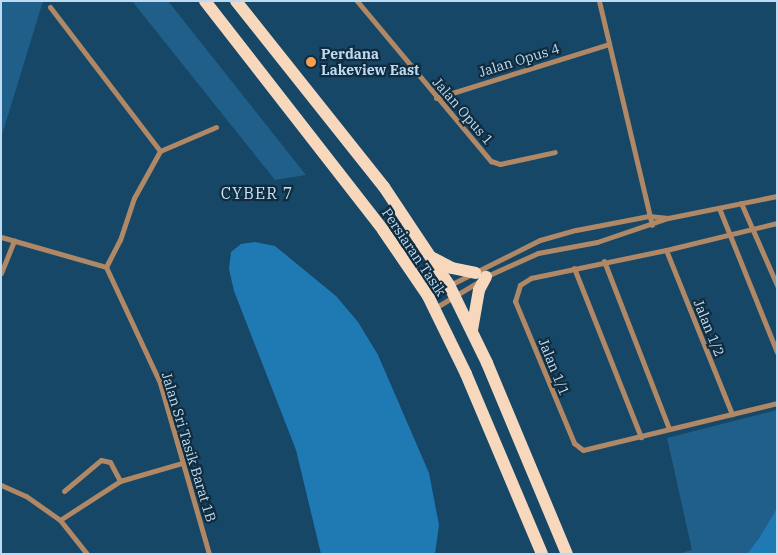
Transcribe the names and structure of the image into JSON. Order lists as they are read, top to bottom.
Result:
{
  "streets": {
    "main road": ["Persiaran Tasik"],
    "street": [
      "Jalan Opus 4",
      "Jalan Opus 1",
      "Jalan 1/2",
      "Jalan 1/1",
      "Jalan Sri Tasik Barat 1B"
    ]
  },
  "crossings": [
    ["Jalan Opus 4", "Jalan Opus 1"]
  ],
  "districts": ["CYBER 7"],
  "places": ["Perdana Lakeview East"]
}
